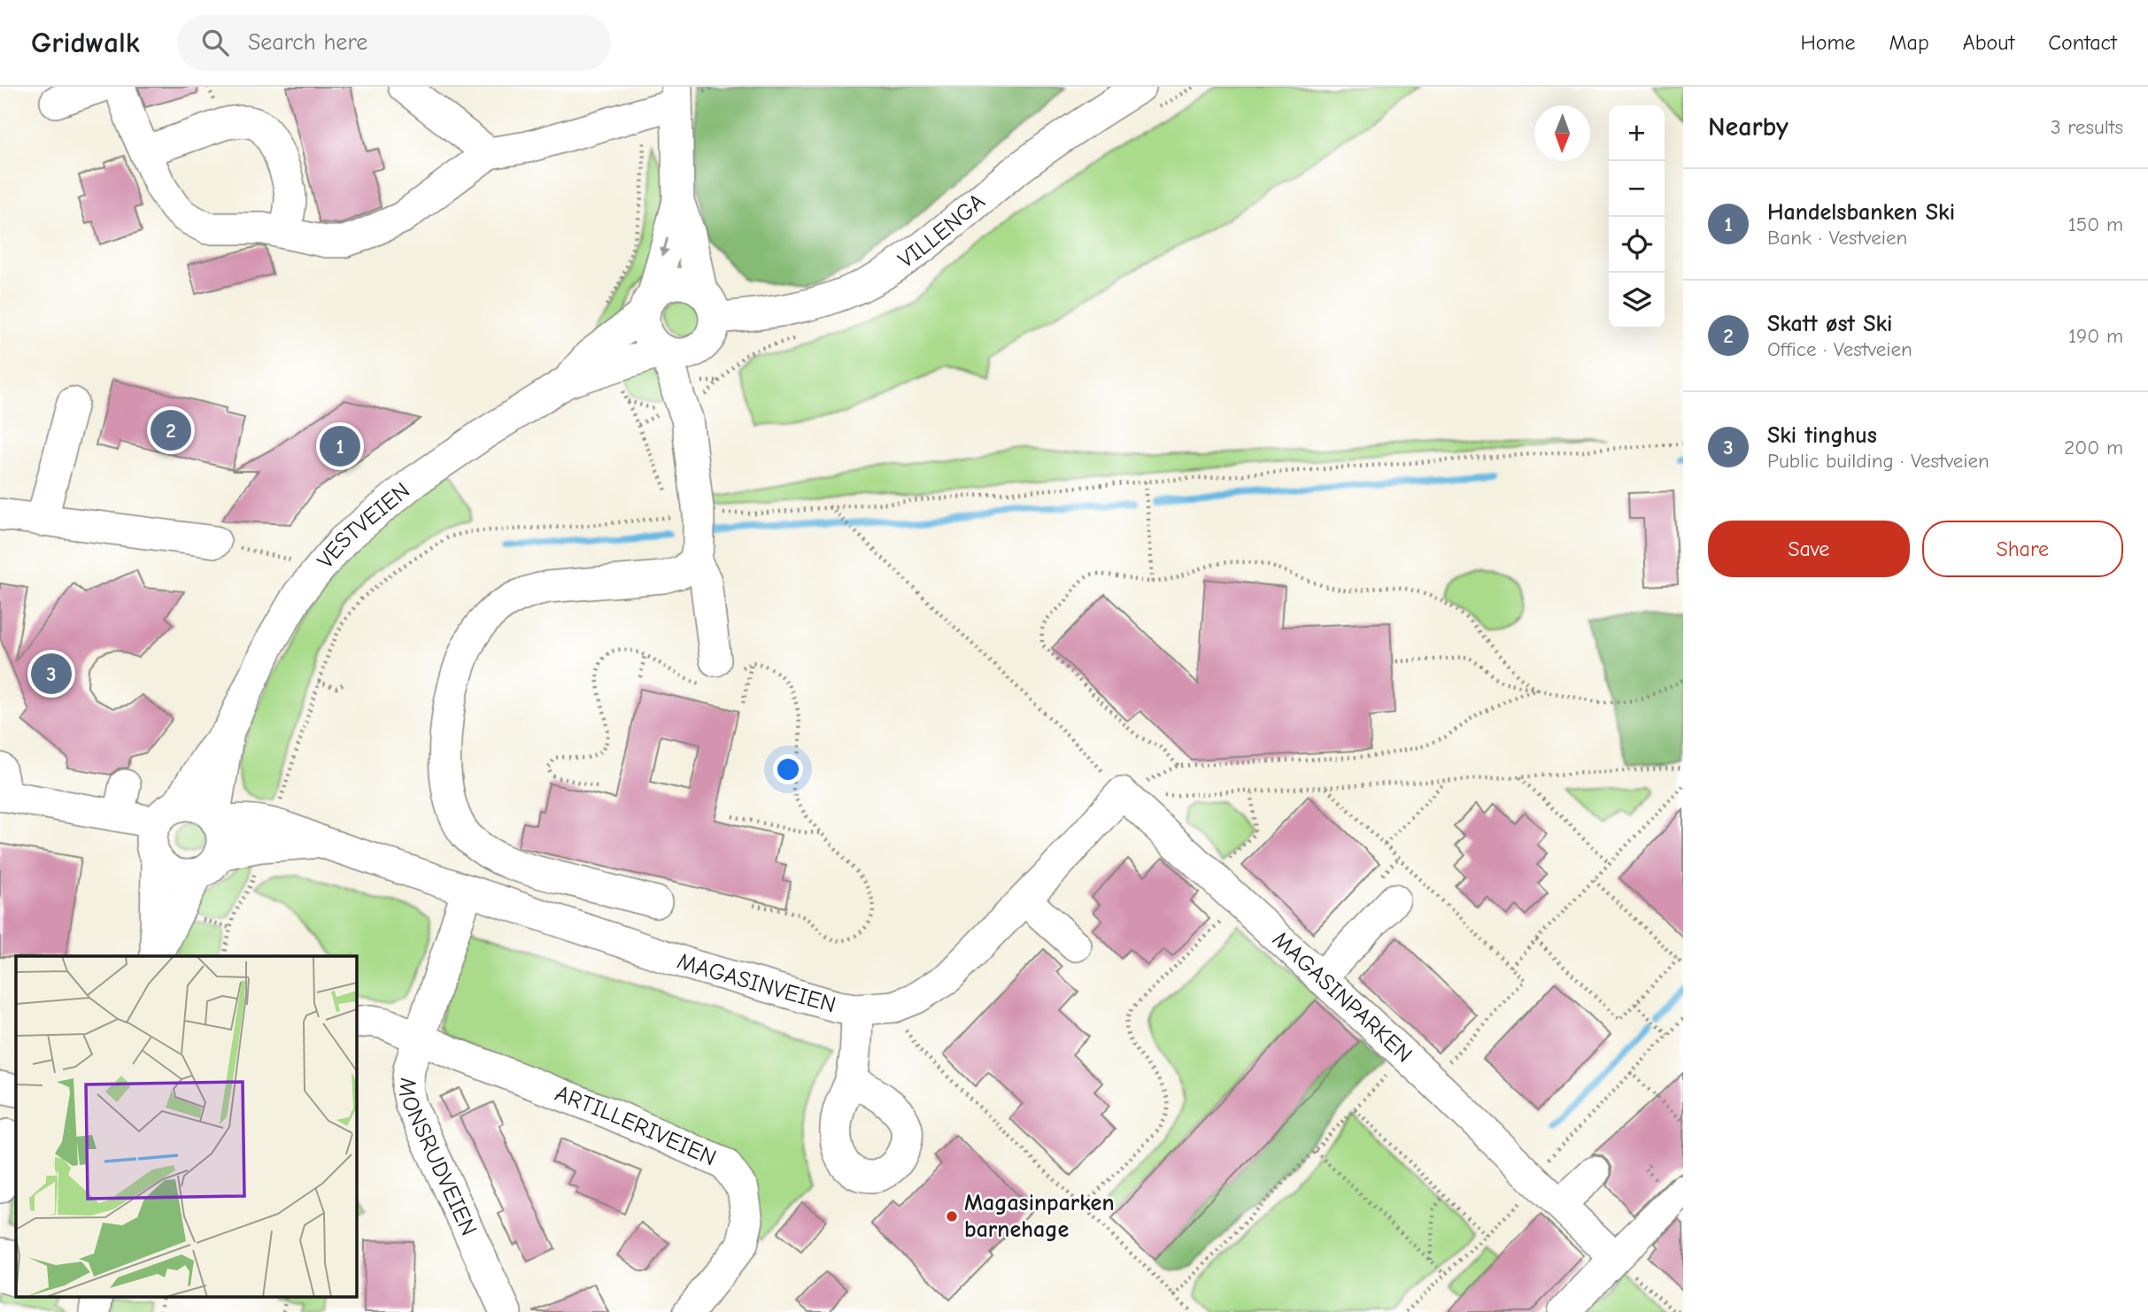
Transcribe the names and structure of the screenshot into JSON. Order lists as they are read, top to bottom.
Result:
{
  "streets": {
    "street": [
      "VILLENGA",
      "VESTVEIEN",
      "MAGASINVEIEN",
      "MAGASINPARKEN",
      "ARTILLERIVEIEN",
      "MONSRUDVEIEN"
    ]
  },
  "crossings": [
    ["VILLENGA", "VESTVEIEN"],
    ["VESTVEIEN", "MAGASINVEIEN"],
    ["MAGASINVEIEN", "MAGASINPARKEN"],
    ["MAGASINVEIEN", "MONSRUDVEIEN"],
    ["ARTILLERIVEIEN", "MONSRUDVEIEN"]
  ],
  "places": ["Magasinparken barnehage"],
  "north": "bottom",
  "page": {
    "header": "Gridwalk",
    "search": "Search here",
    "nav": [
      "Home",
      "Map",
      "About",
      "Contact"
    ],
    "heading": ["Nearby", "3 results"],
    "map_buttons": ["+", "−"],
    "list": [
      {
        "mark": "1",
        "name": "Handelsbanken Ski",
        "note": "Bank · Vestveien",
        "value": "150 m"
      },
      {
        "mark": "2",
        "name": "Skatt øst Ski",
        "note": "Office · Vestveien",
        "value": "190 m"
      },
      {
        "mark": "3",
        "name": "Ski tinghus",
        "note": "Public building · Vestveien",
        "value": "200 m"
      }
    ],
    "pins": ["2", "1", "3"],
    "buttons": ["Save", "Share"]
  }
}
